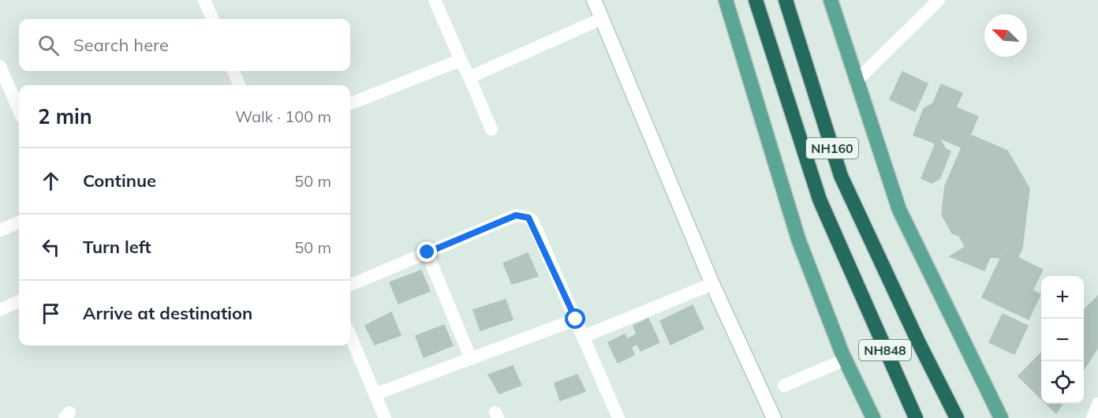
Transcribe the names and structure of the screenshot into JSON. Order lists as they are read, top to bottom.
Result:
{
  "streets": {
    "highway": ["NH160", "NH848"]
  },
  "crossings": [
    ["NH160", "NH848"]
  ],
  "north": "top left",
  "page": {
    "search": "Search here",
    "heading": ["2 min", "Walk · 100 m"],
    "list": [
      ["Continue", "50 m"],
      ["Turn left", "50 m"],
      "Arrive at destination"
    ],
    "map_buttons": ["+", "−"]
  }
}
